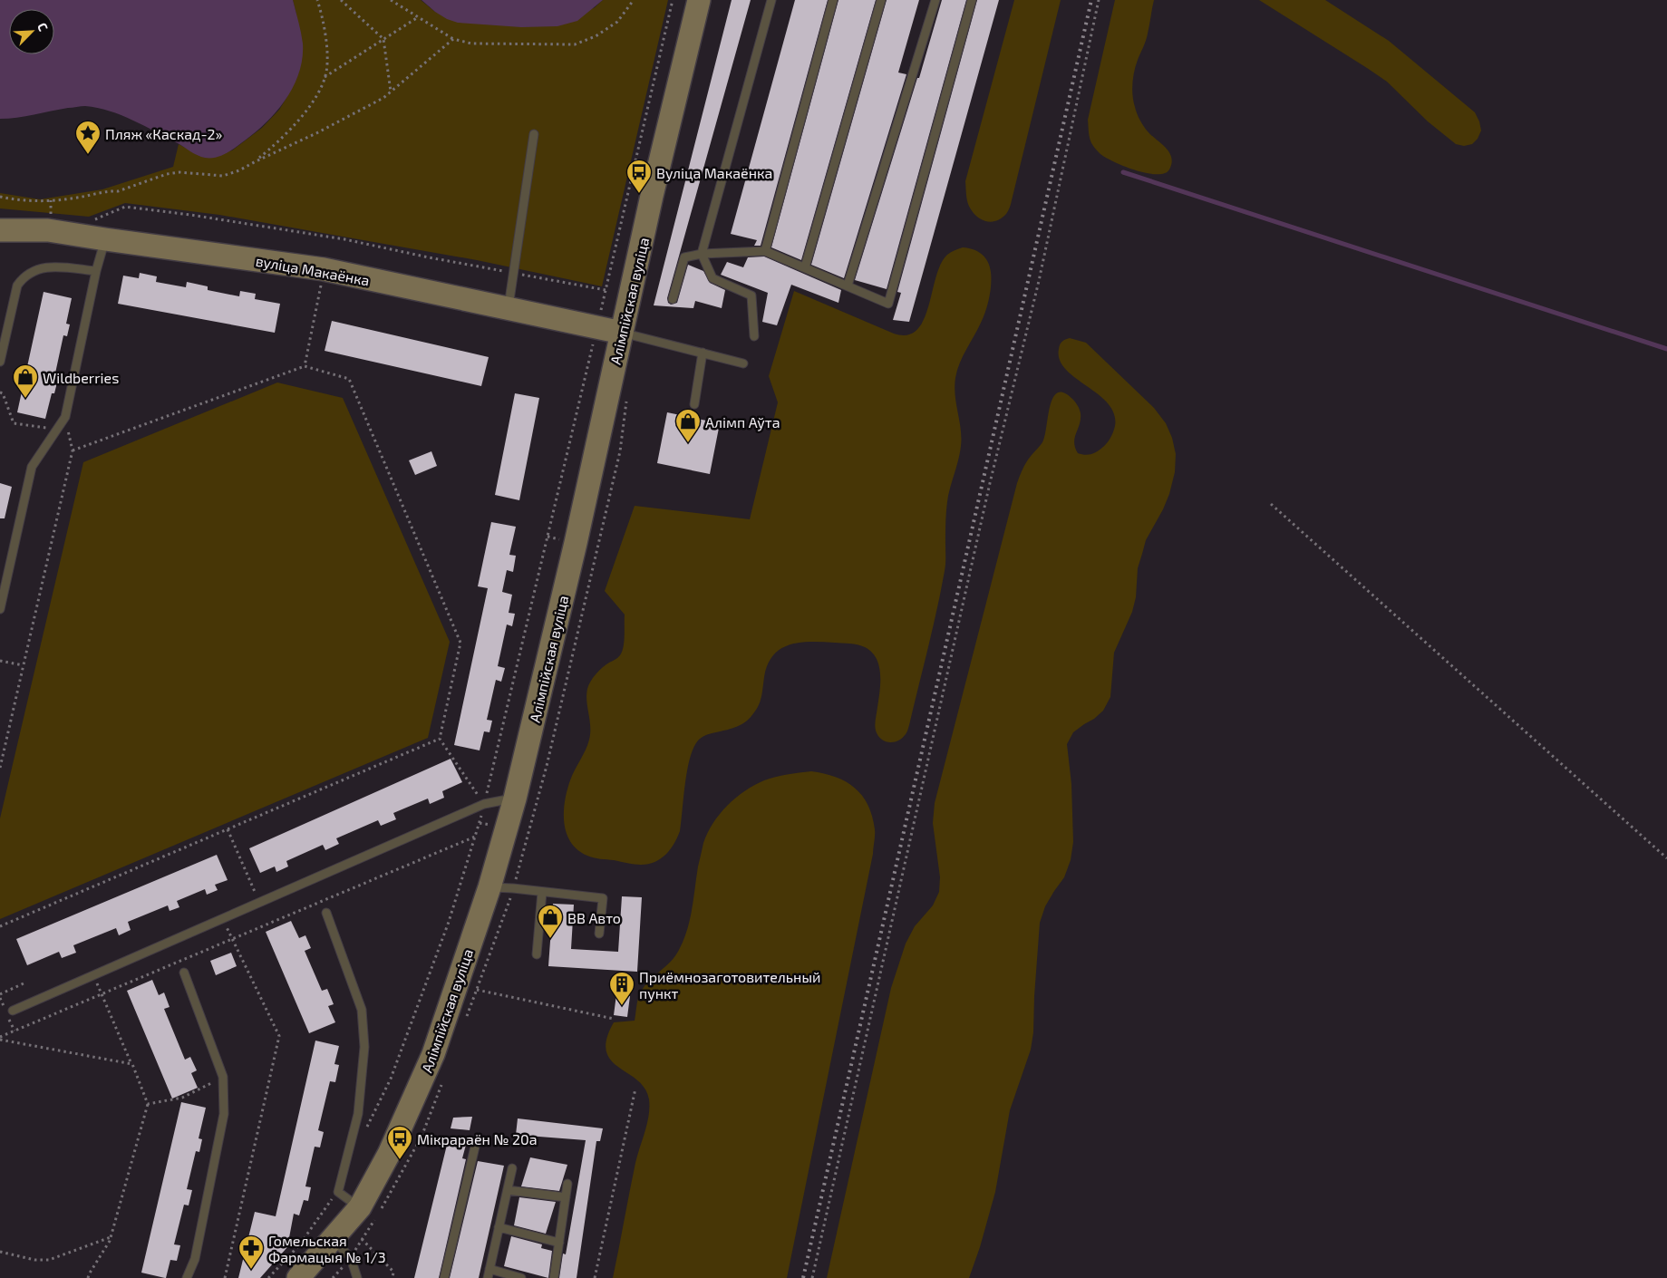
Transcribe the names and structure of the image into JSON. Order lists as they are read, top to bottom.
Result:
{
  "streets": {
    "street": ["вуліца Макаёнка", "Алімпійская вуліца"]
  },
  "crossings": [
    ["вуліца Макаёнка", "Алімпійская вуліца"]
  ],
  "places": {
    "place": ["Пляж «Каскад-2»"],
    "bus stop": ["Вуліца Макаёнка", "Мікрараён № 20а"],
    "shop": ["Wildberries", "Алімп Аўта", "ВВ Авто"],
    "building": ["Приёмнозаготовительный пункт"],
    "pharmacy": ["Гомельская Фармацыя № 1/3"]
  },
  "north": "top right"
}
